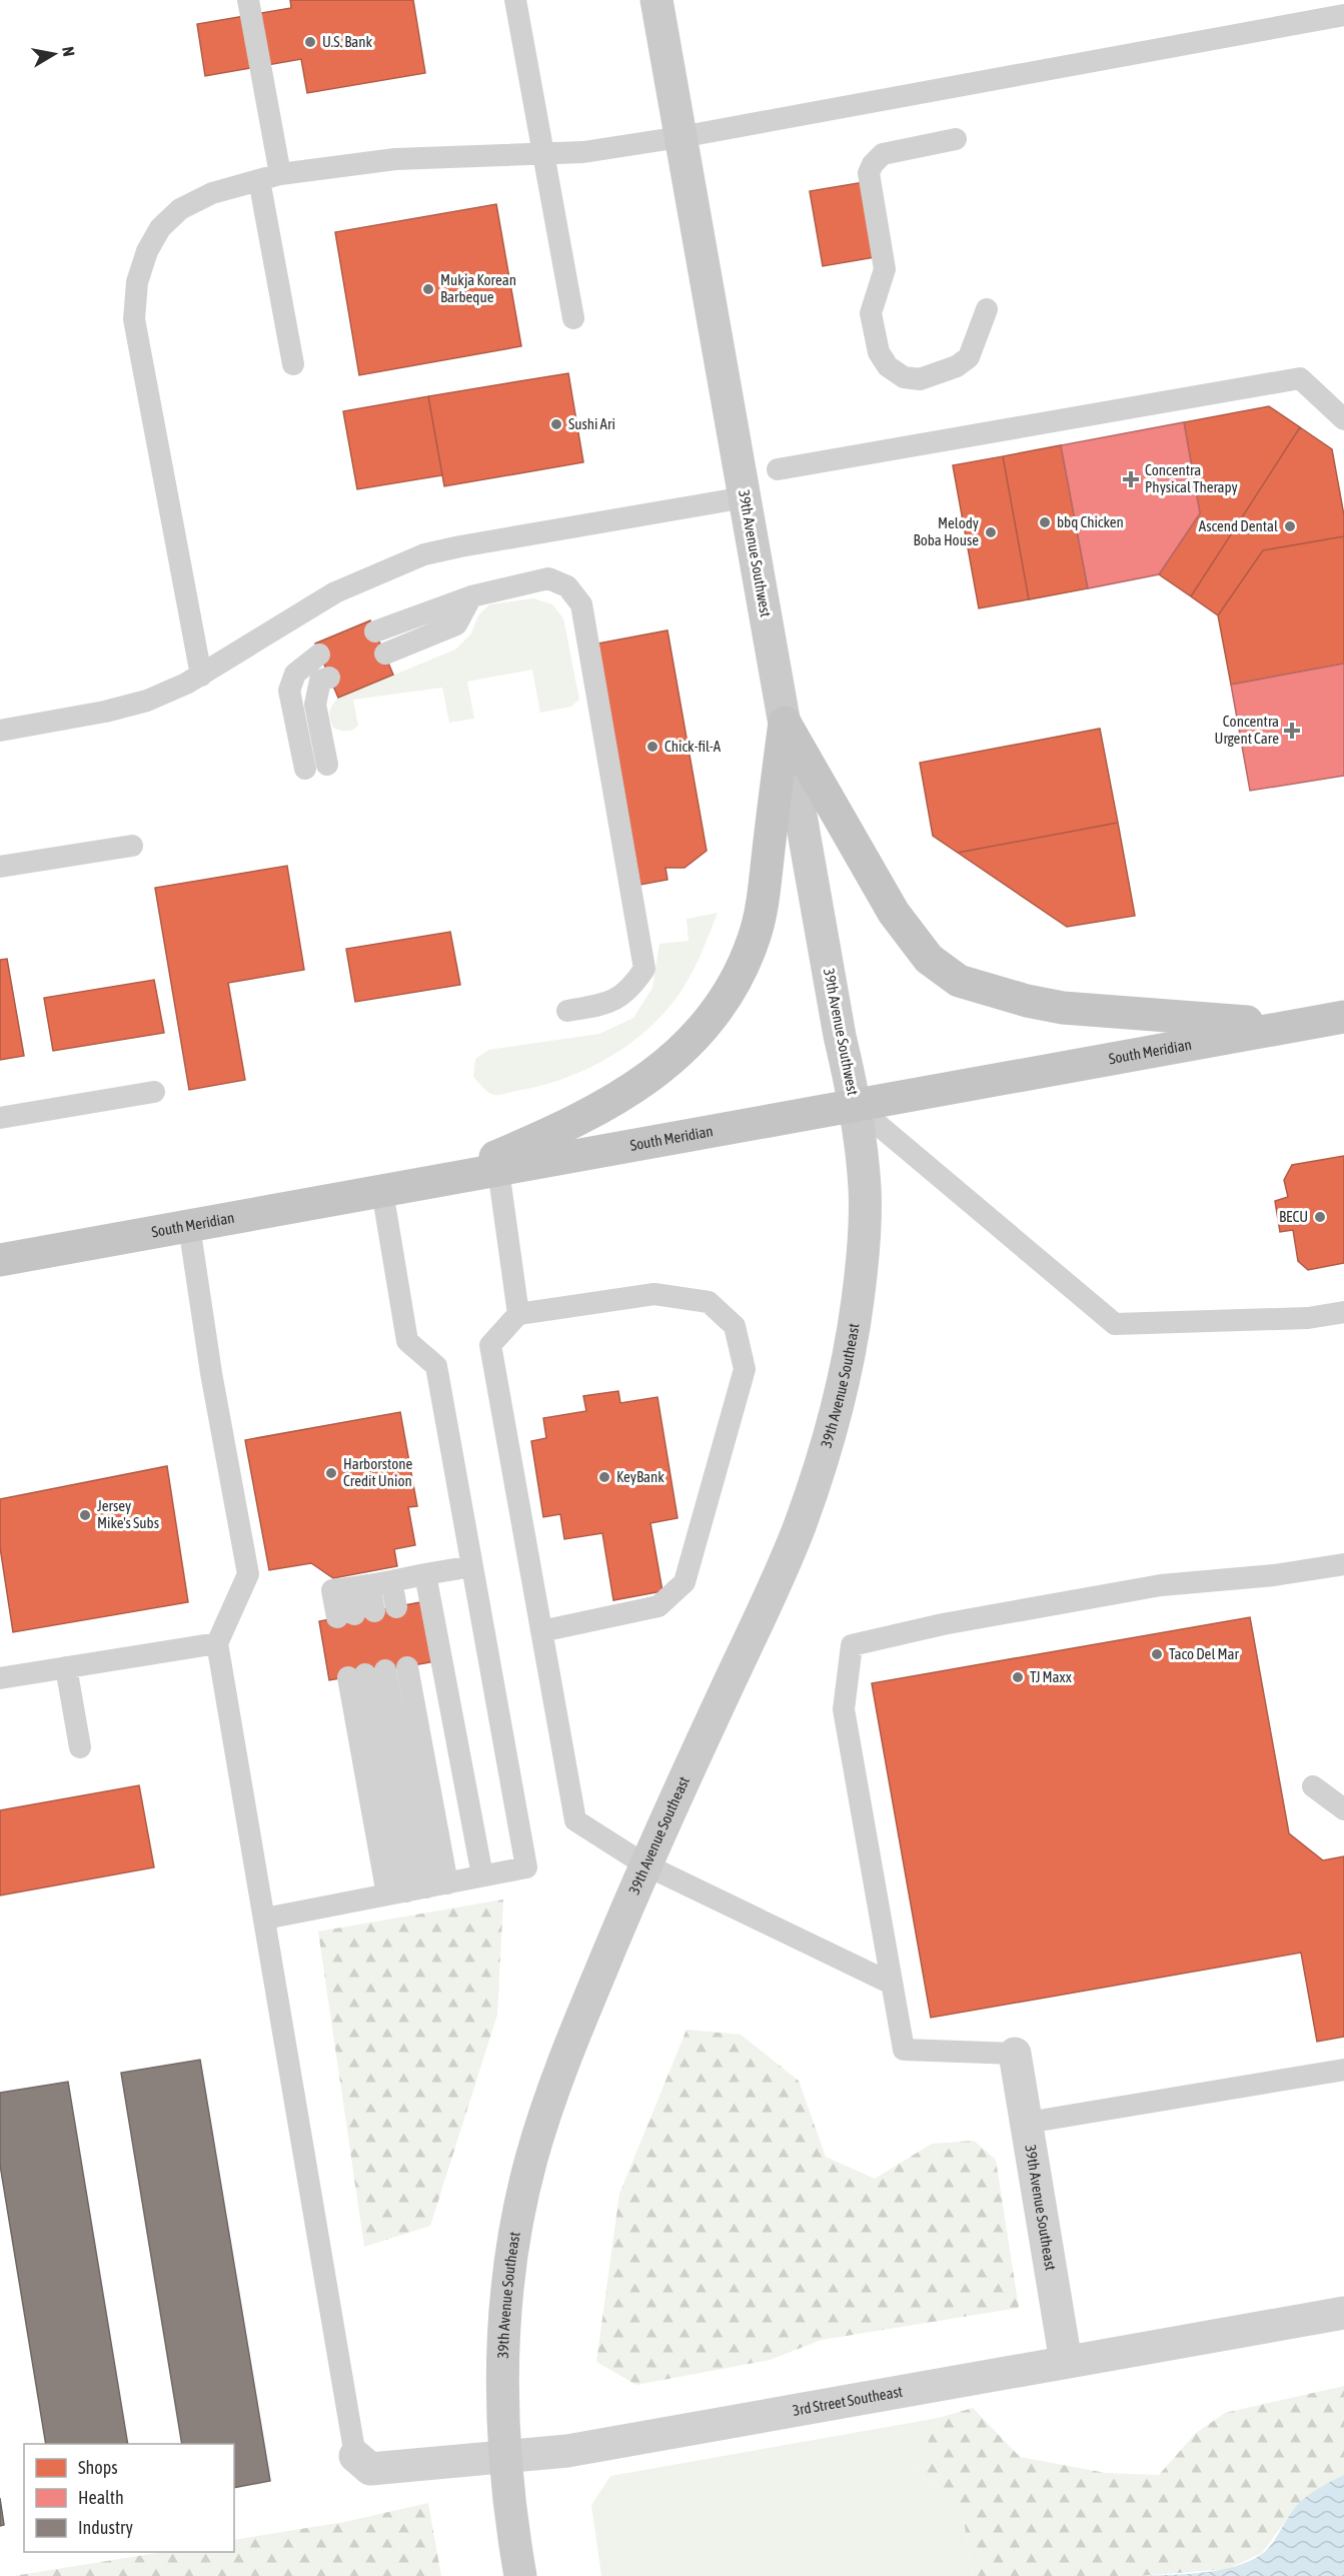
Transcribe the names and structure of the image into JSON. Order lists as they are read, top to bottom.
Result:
{
  "streets": {
    "main road": ["39th Avenue Southwest", "South Meridian", "39th Avenue Southeast"],
    "street": ["3rd Street Southeast"]
  },
  "crossings": [
    ["39th Avenue Southwest", "South Meridian"],
    ["39th Avenue Southwest", "39th Avenue Southeast"],
    ["South Meridian", "39th Avenue Southeast"],
    ["39th Avenue Southeast", "3rd Street Southeast"]
  ],
  "places": {
    "other": [
      "U.S. Bank",
      "Mukja Korean Barbeque",
      "Sushi Ari",
      "bbq Chicken",
      "Ascend Dental",
      "Melody Boba House",
      "Chick-fil-A",
      "BECU",
      "Harborstone Credit Union",
      "KeyBank",
      "Jersey Mike's Subs",
      "Taco Del Mar",
      "TJ Maxx"
    ],
    "health": ["Concentra Physical Therapy", "Concentra Urgent Care"]
  },
  "legend": ["Shops", "Health", "Industry"],
  "north": "right"
}
